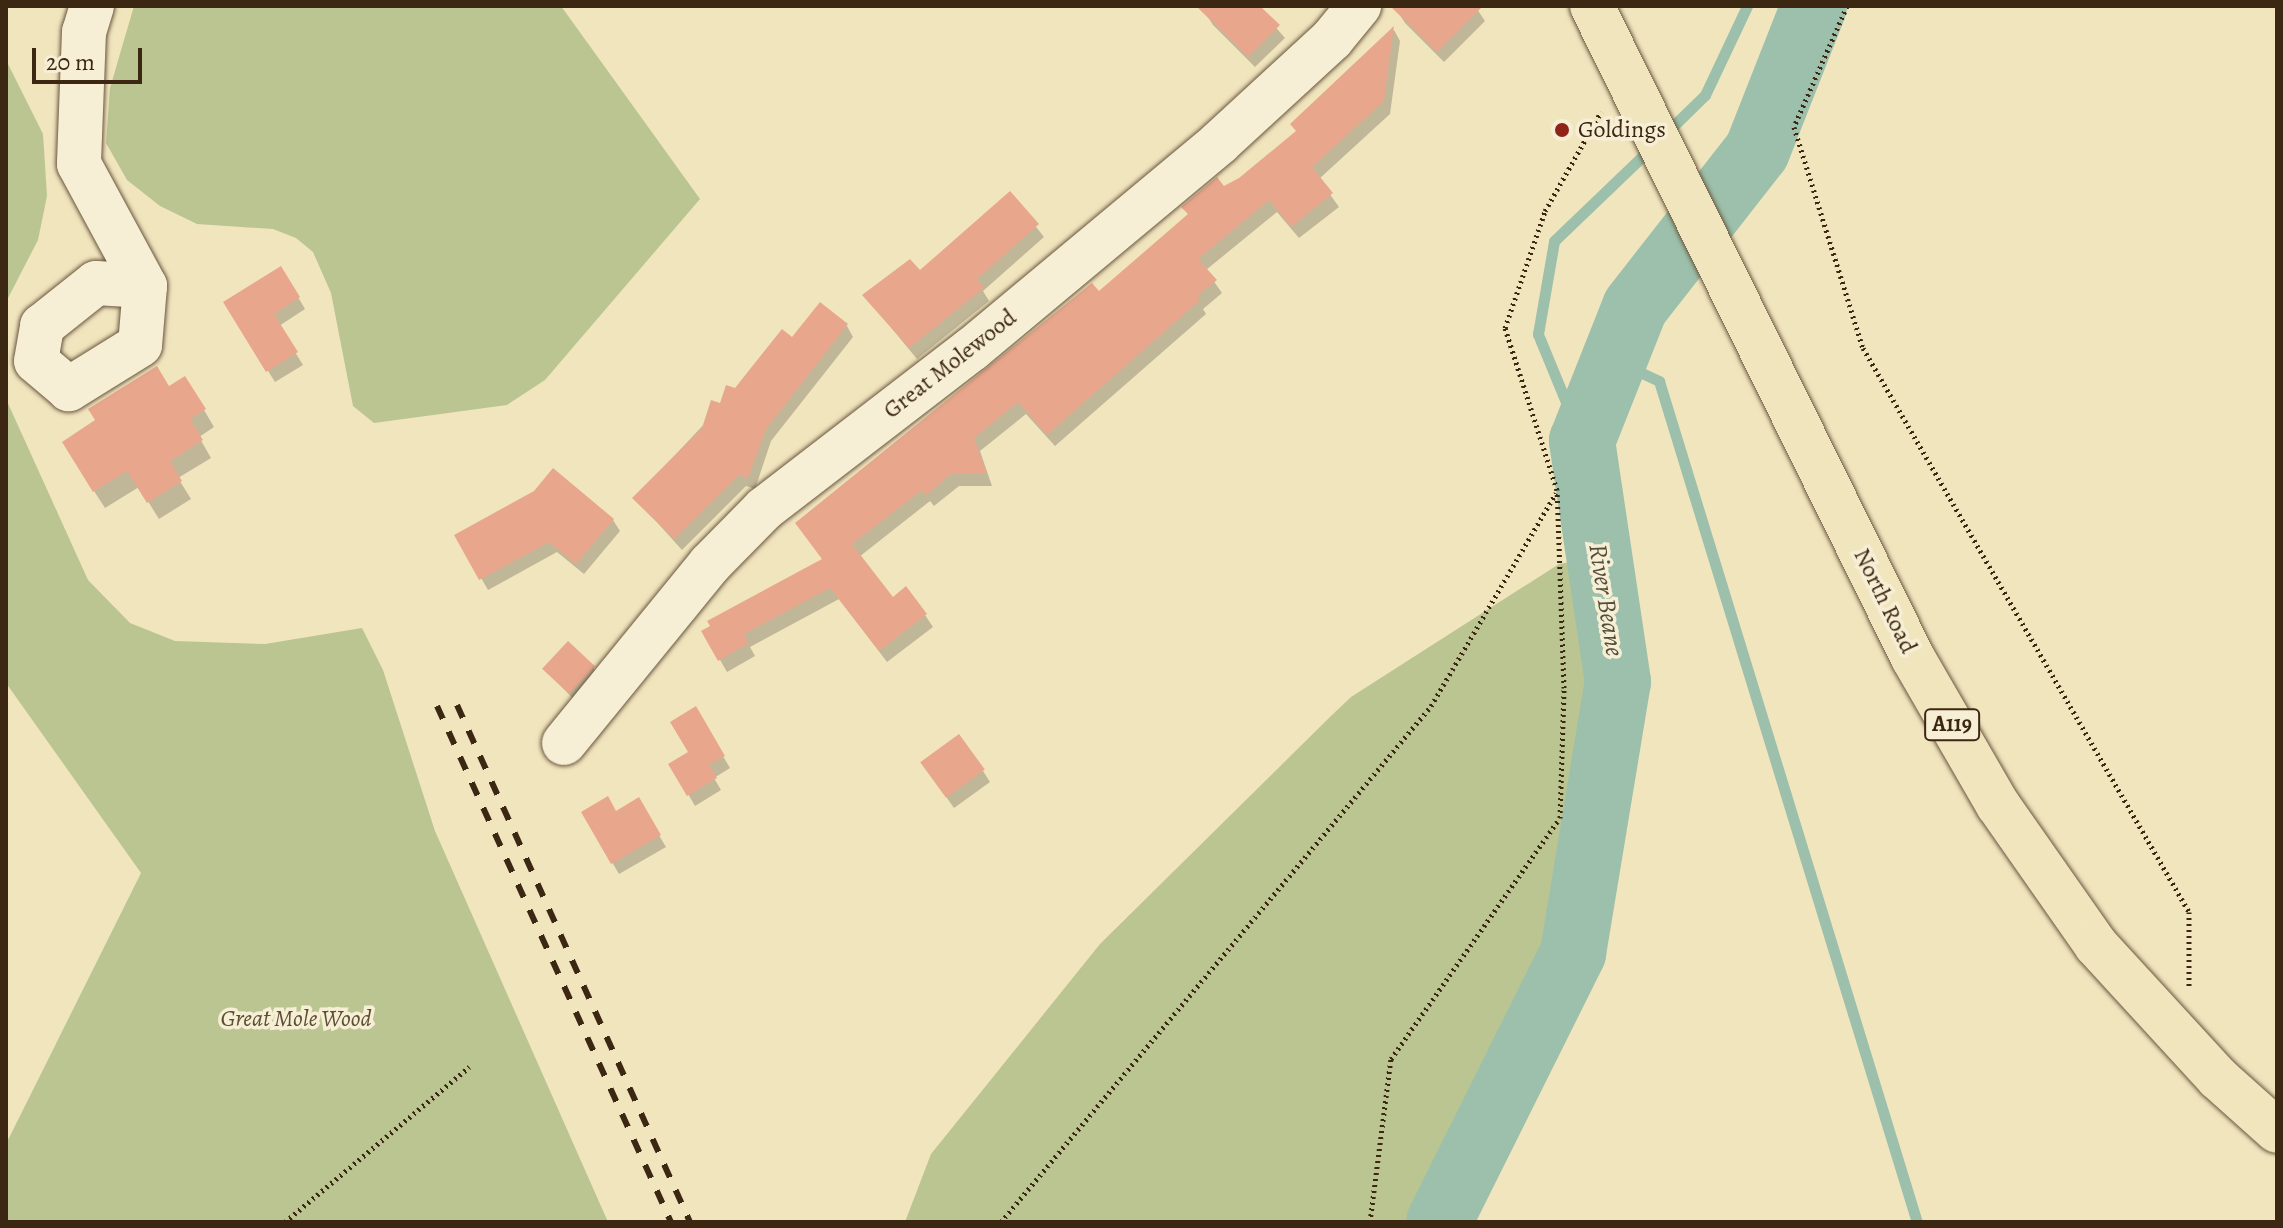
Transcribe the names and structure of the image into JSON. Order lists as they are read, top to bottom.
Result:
{
  "streets": {
    "main road": ["North Road", "A119"],
    "street": ["Great Molewood"]
  },
  "water": ["River Beane"],
  "parks": ["Great Mole Wood"],
  "places": ["Goldings"],
  "scale_bar": "20 m"
}
